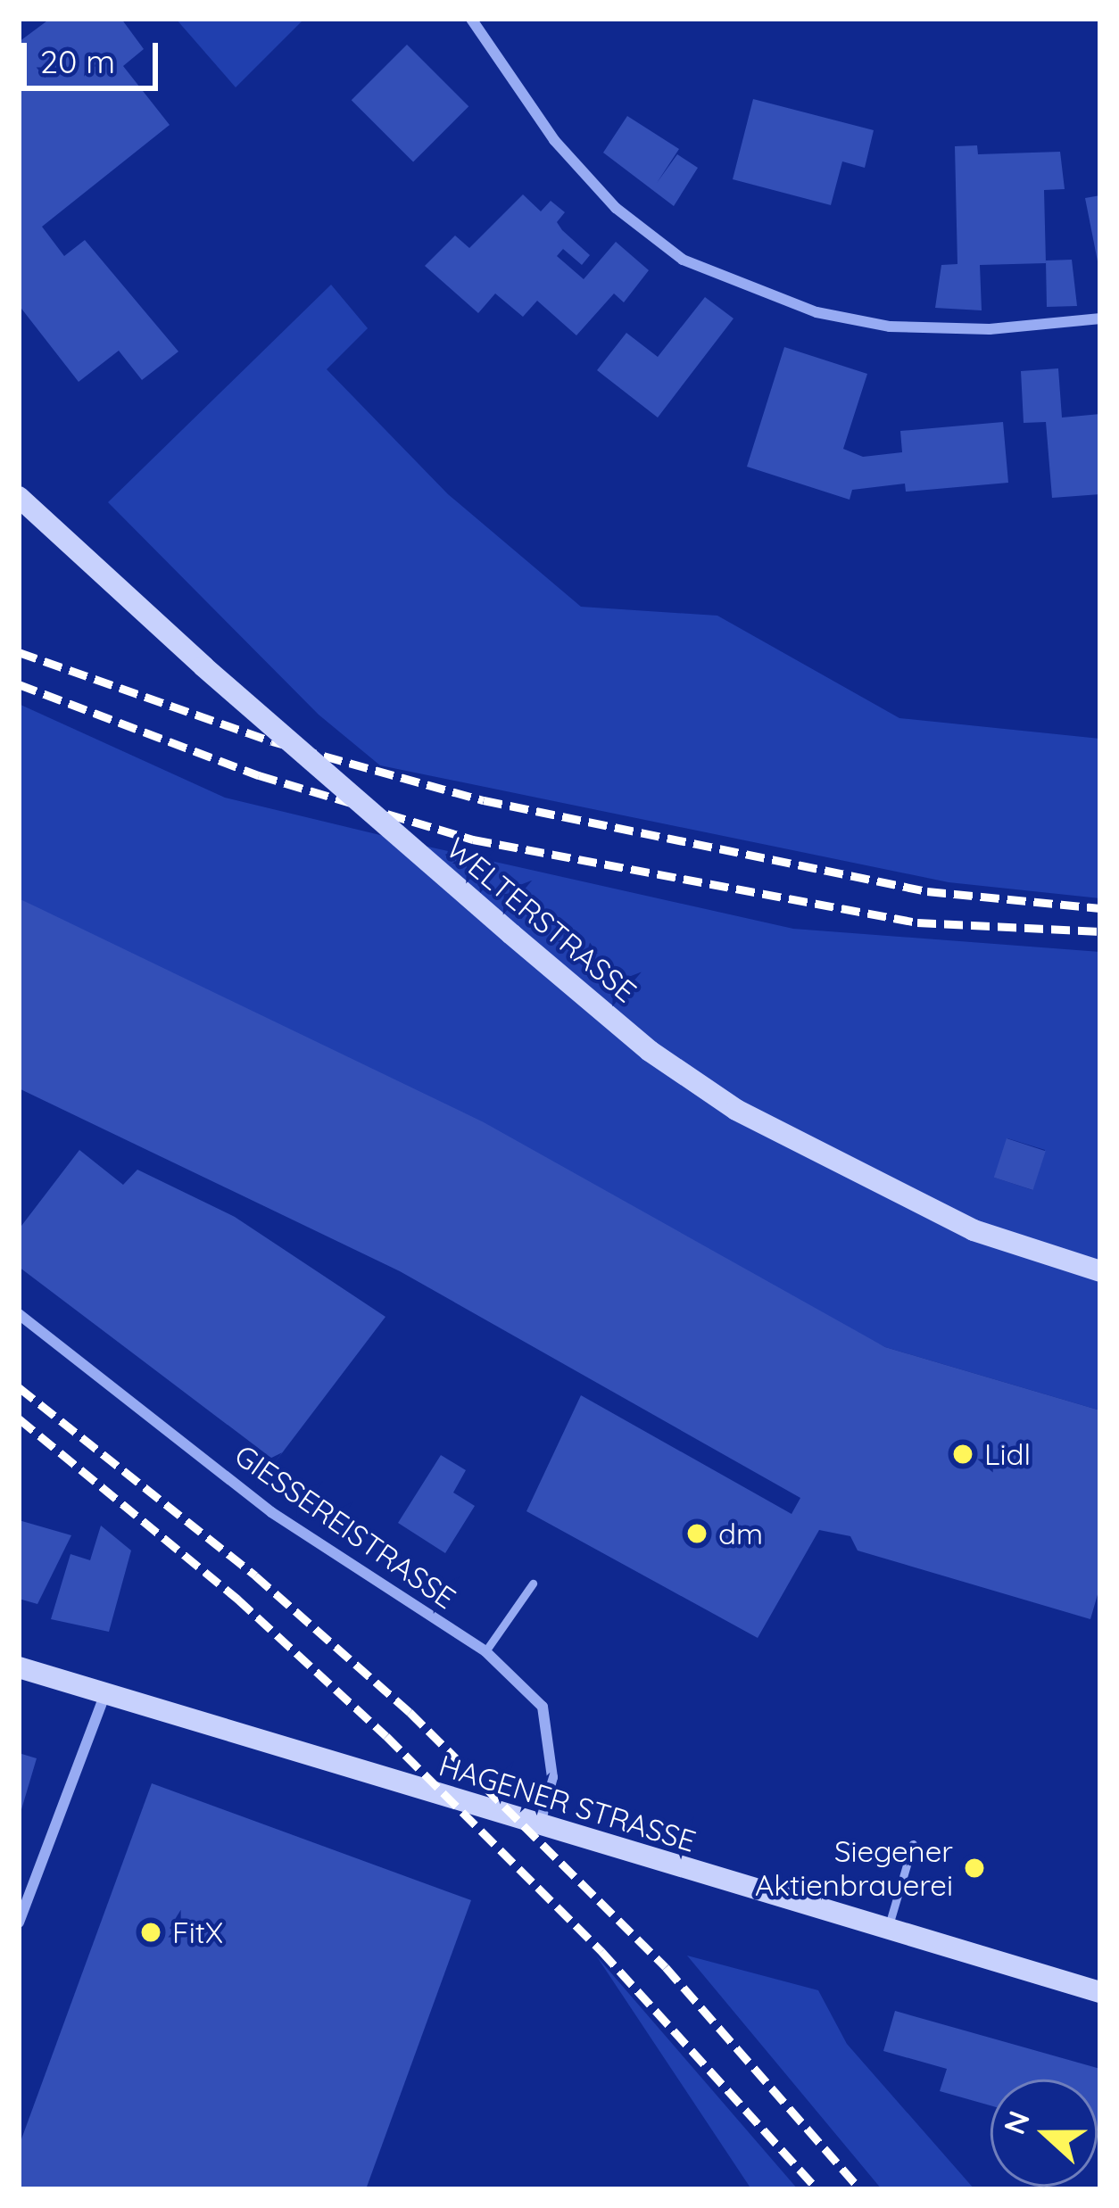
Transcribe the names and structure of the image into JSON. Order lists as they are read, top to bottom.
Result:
{
  "streets": {
    "street": ["WELTERSTRASSE", "GIESSEREISTRASSE", "HAGENER STRASSE"]
  },
  "crossings": [
    ["GIESSEREISTRASSE", "HAGENER STRASSE"]
  ],
  "places": [
    "Lidl",
    "dm",
    "Siegener Aktienbrauerei",
    "FitX"
  ],
  "scale_bar": "20 m",
  "north": "left"
}
